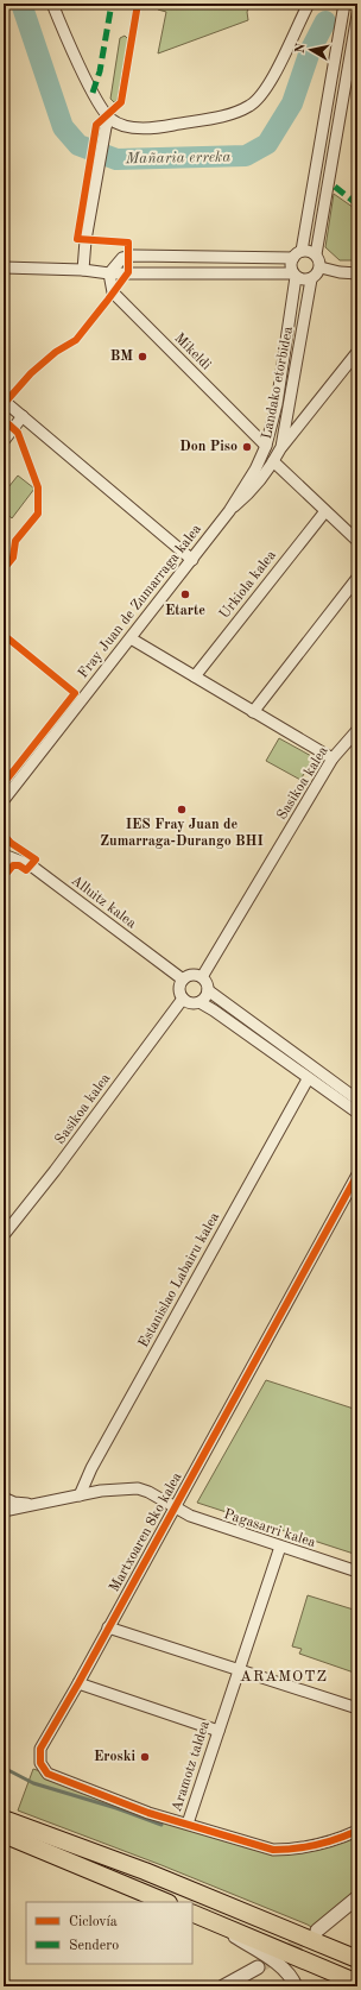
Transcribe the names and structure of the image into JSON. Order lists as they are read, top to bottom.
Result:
{
  "streets": {
    "street": [
      "Mikeldi",
      "Landako etorbidea",
      "Urkiola kalea",
      "Fray Juan de Zumarraga kalea",
      "Sasikoa kalea",
      "Alluitz kalea",
      "Estanislao Labairu kalea",
      "Pagasarri kalea",
      "Martxoaren 8ko kalea",
      "Aramotz taldea"
    ]
  },
  "crossings": [
    ["Mikeldi", "Landako etorbidea"],
    ["Landako etorbidea", "Fray Juan de Zumarraga kalea"],
    ["Sasikoa kalea", "Alluitz kalea"],
    ["Estanislao Labairu kalea", "Pagasarri kalea"],
    ["Pagasarri kalea", "Martxoaren 8ko kalea"],
    ["Martxoaren 8ko kalea", "Aramotz taldea"]
  ],
  "districts": ["ARAMOTZ"],
  "water": ["Mañaria erreka"],
  "places": [
    "BM",
    "Don Piso",
    "Etarte",
    "IES Fray Juan de Zumarraga-Durango BHI",
    "Eroski"
  ],
  "legend": ["Ciclovía", "Sendero"],
  "north": "left"
}
